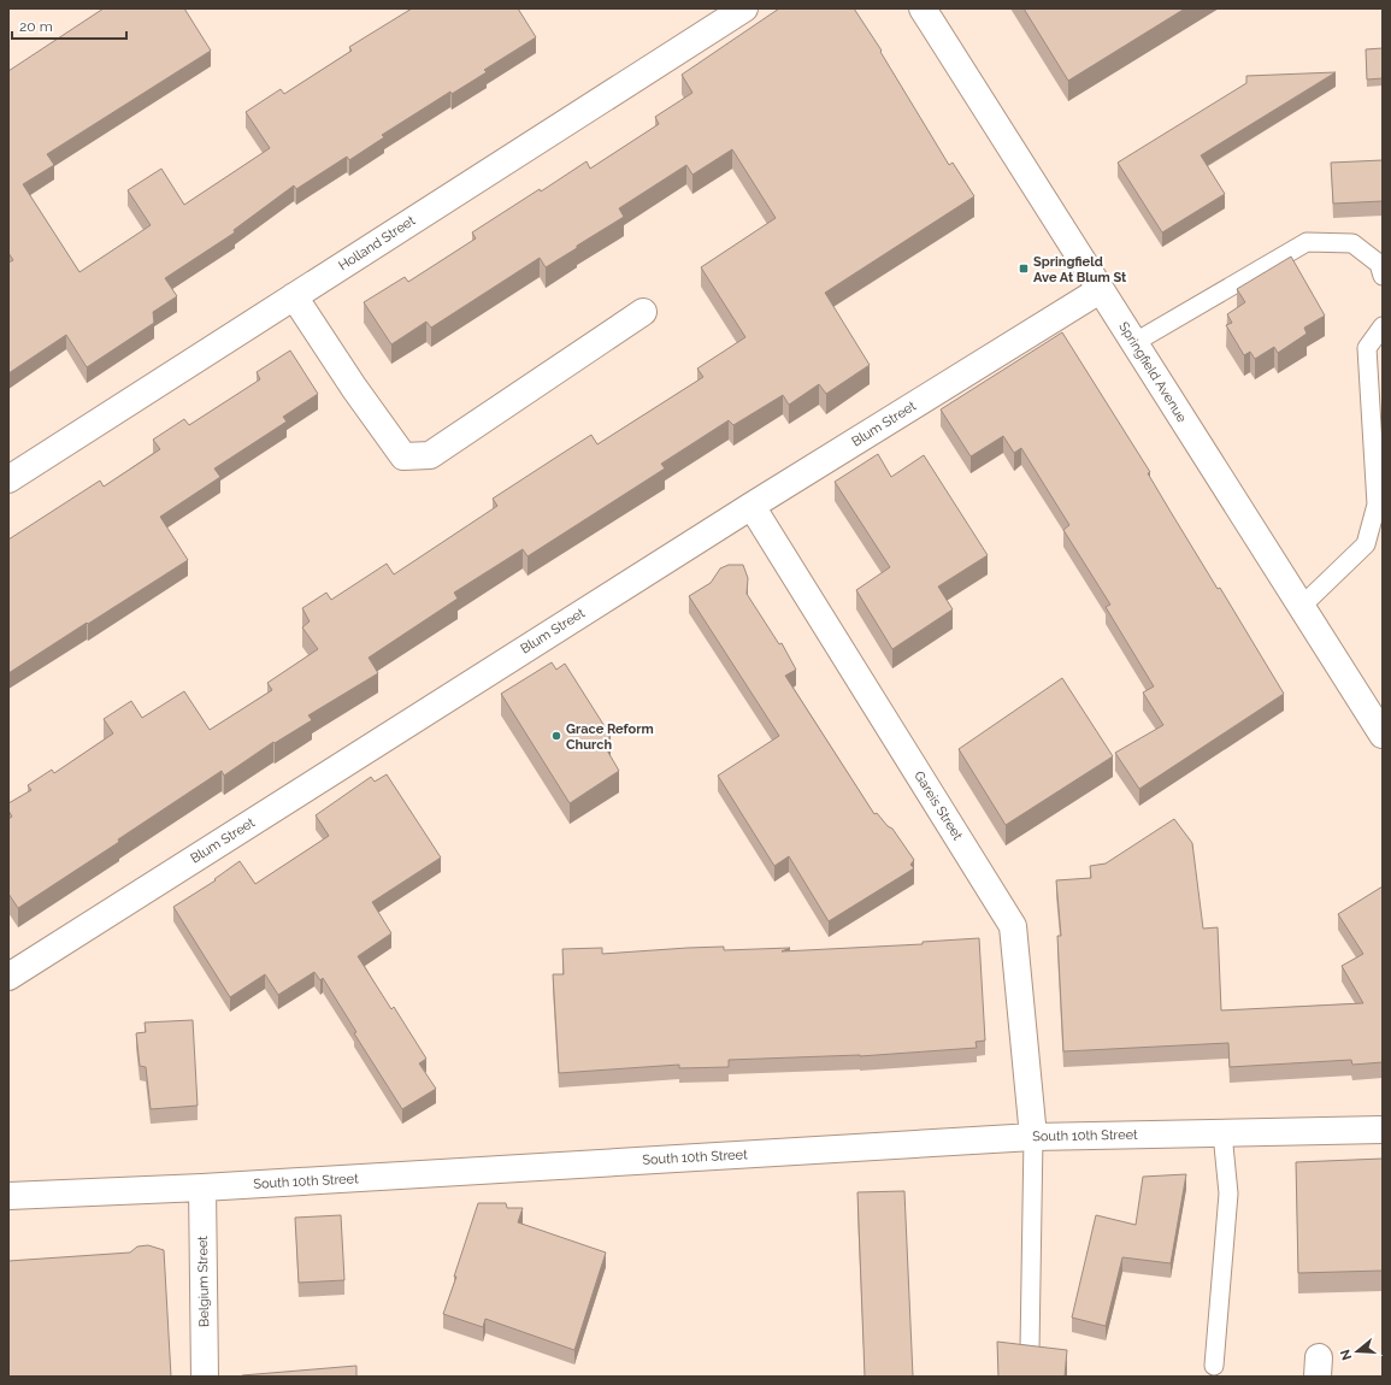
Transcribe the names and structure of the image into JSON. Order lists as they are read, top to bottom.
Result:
{
  "streets": {
    "street": [
      "Holland Street",
      "Springfield Avenue",
      "Blum Street",
      "Gareis Street",
      "South 10th Street",
      "Belgium Street"
    ]
  },
  "crossings": [
    ["Springfield Avenue", "Blum Street"],
    ["Blum Street", "Gareis Street"],
    ["Gareis Street", "South 10th Street"],
    ["South 10th Street", "Belgium Street"]
  ],
  "places": {
    "transit": ["Springfield Ave At Blum St"],
    "other": ["Grace Reform Church"]
  },
  "scale_bar": "20 m",
  "north": "left"
}
